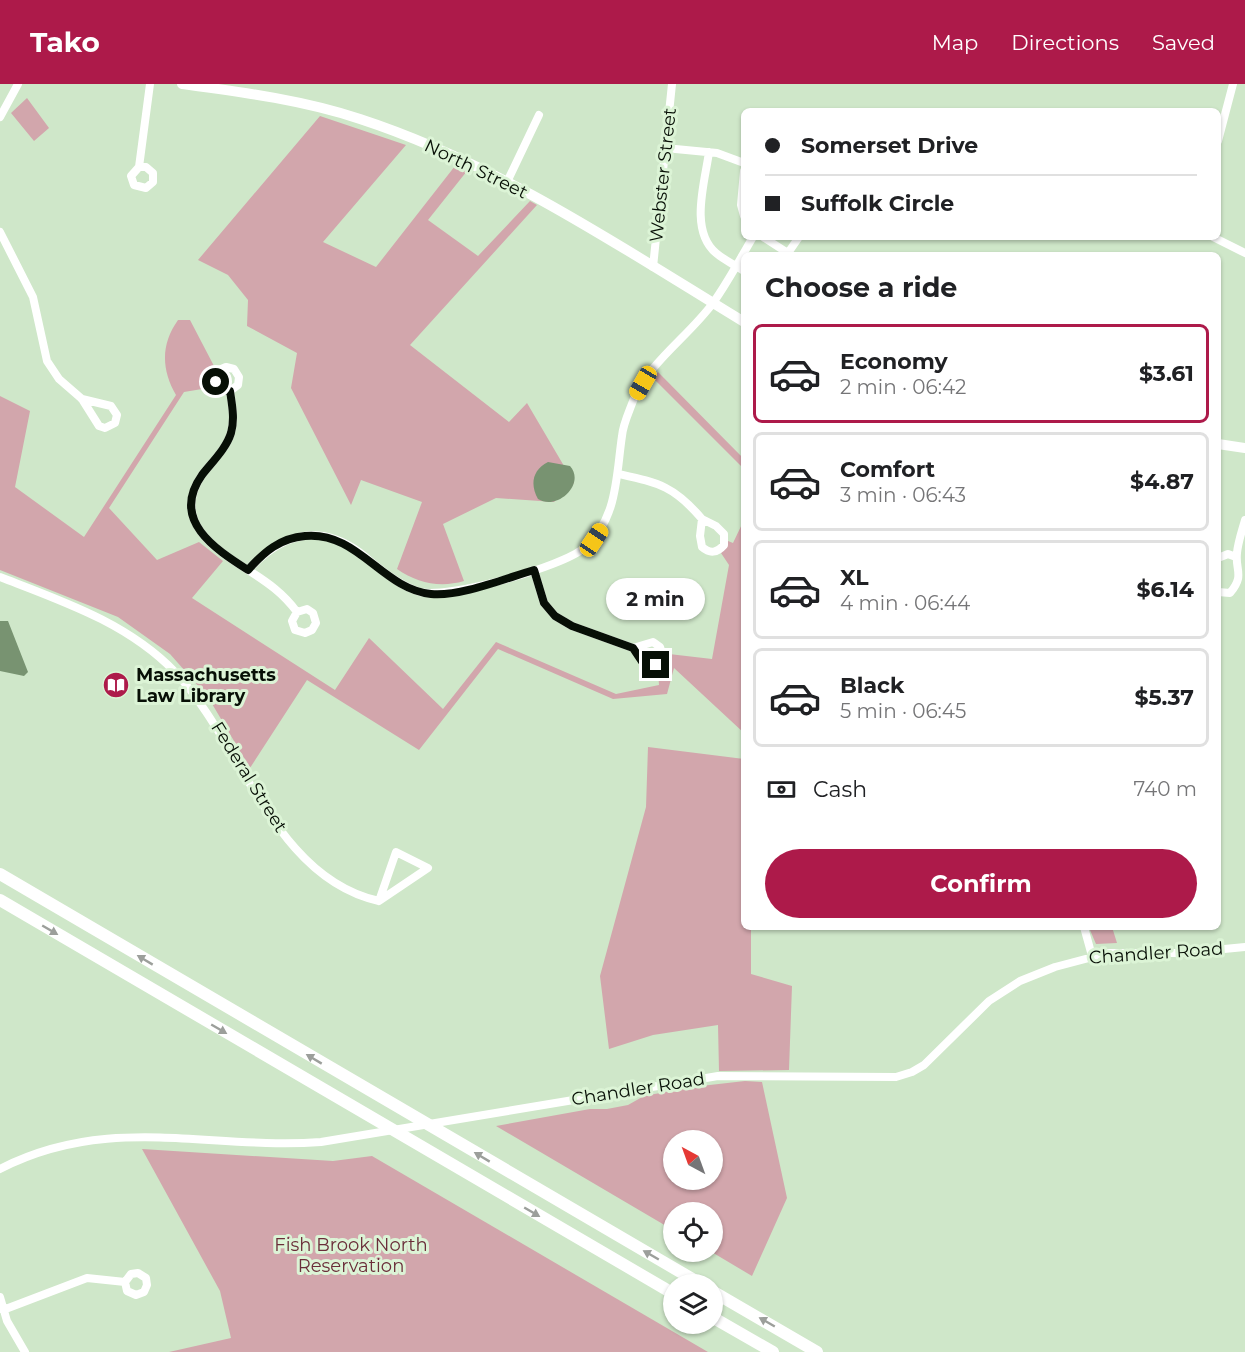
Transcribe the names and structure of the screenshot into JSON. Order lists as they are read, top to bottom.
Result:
{
  "streets": {
    "main road": ["North Street"],
    "street": ["Webster Street", "Federal Street", "Chandler Road"]
  },
  "crossings": [
    ["North Street", "Webster Street"]
  ],
  "parks": ["Fish Brook North Reservation"],
  "places": {
    "library": ["Massachusetts Law Library"]
  },
  "north": "top left",
  "page": {
    "header": "Tako",
    "nav": ["Map", "Directions", "Saved"],
    "banner": ["Somerset Drive", "Suffolk Circle"],
    "heading": "Choose a ride",
    "list": [
      {
        "name": "Economy",
        "note": "2 min · 06:42",
        "value": "$3.61"
      },
      {
        "name": "Comfort",
        "note": "3 min · 06:43",
        "value": "$4.87"
      },
      {
        "name": "XL",
        "note": "4 min · 06:44",
        "value": "$6.14"
      },
      {
        "name": "Black",
        "note": "5 min · 06:45",
        "value": "$5.37"
      }
    ],
    "bubble": "2 min",
    "pay": ["Cash", "740 m"],
    "buttons": "Confirm"
  }
}
